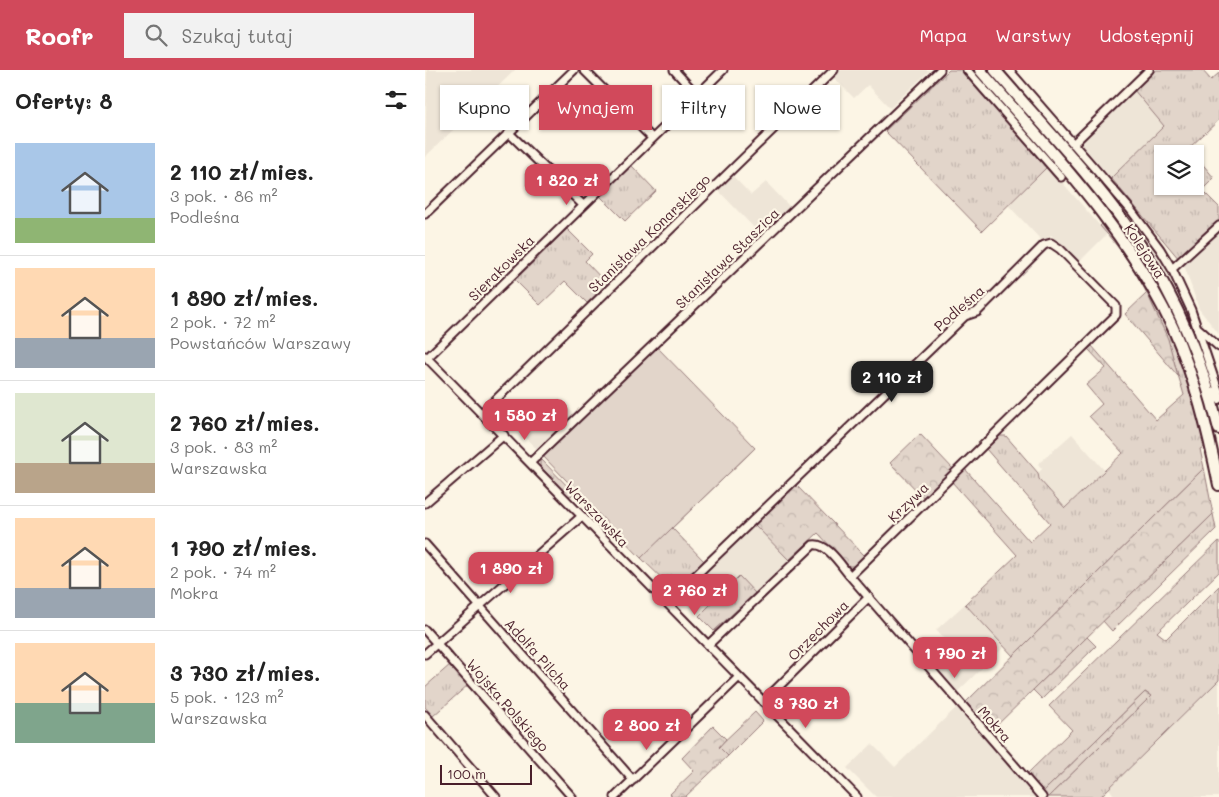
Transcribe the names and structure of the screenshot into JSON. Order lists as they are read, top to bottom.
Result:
{
  "streets": {
    "highway": ["Kolejowa"],
    "street": [
      "Stanisława Konarskiego",
      "Stanisława Staszica",
      "Sierakowska",
      "Podleśna",
      "Krzywa",
      "Warszawska",
      "Orzechowa",
      "Adolfa Pilcha",
      "Wojska Polskiego",
      "Mokra"
    ]
  },
  "crossings": [
    ["Stanisława Konarskiego", "Warszawska"],
    ["Stanisława Staszica", "Warszawska"],
    ["Sierakowska", "Warszawska"],
    ["Podleśna", "Krzywa"],
    ["Podleśna", "Warszawska"],
    ["Krzywa", "Mokra"],
    ["Warszawska", "Orzechowa"],
    ["Orzechowa", "Mokra"]
  ],
  "scale_bar": "100 m",
  "page": {
    "header": "Roofr",
    "search": "Szukaj tutaj",
    "nav": ["Mapa", "Warstwy", "Udostępnij"],
    "heading": "Oferty: 8",
    "chip": [
      "Kupno",
      "Wynajem",
      "Filtry",
      "Nowe"
    ],
    "list": [
      {
        "name": "2 110 zł/mies.",
        "note": "3 pok. · 86 m² · Podleśna"
      },
      {
        "name": "1 890 zł/mies.",
        "note": "2 pok. · 72 m² · Powstańców Warszawy"
      },
      {
        "name": "2 760 zł/mies.",
        "note": "3 pok. · 83 m² · Warszawska"
      },
      {
        "name": "1 790 zł/mies.",
        "note": "2 pok. · 74 m² · Mokra"
      },
      {
        "name": "3 730 zł/mies.",
        "note": "5 pok. · 123 m² · Warszawska"
      }
    ],
    "price": [
      "1 820 zł",
      "2 110 zł",
      "1 580 zł",
      "1 890 zł",
      "2 760 zł",
      "1 790 zł",
      "3 730 zł",
      "2 800 zł"
    ],
    "scale": "100 m"
  }
}
